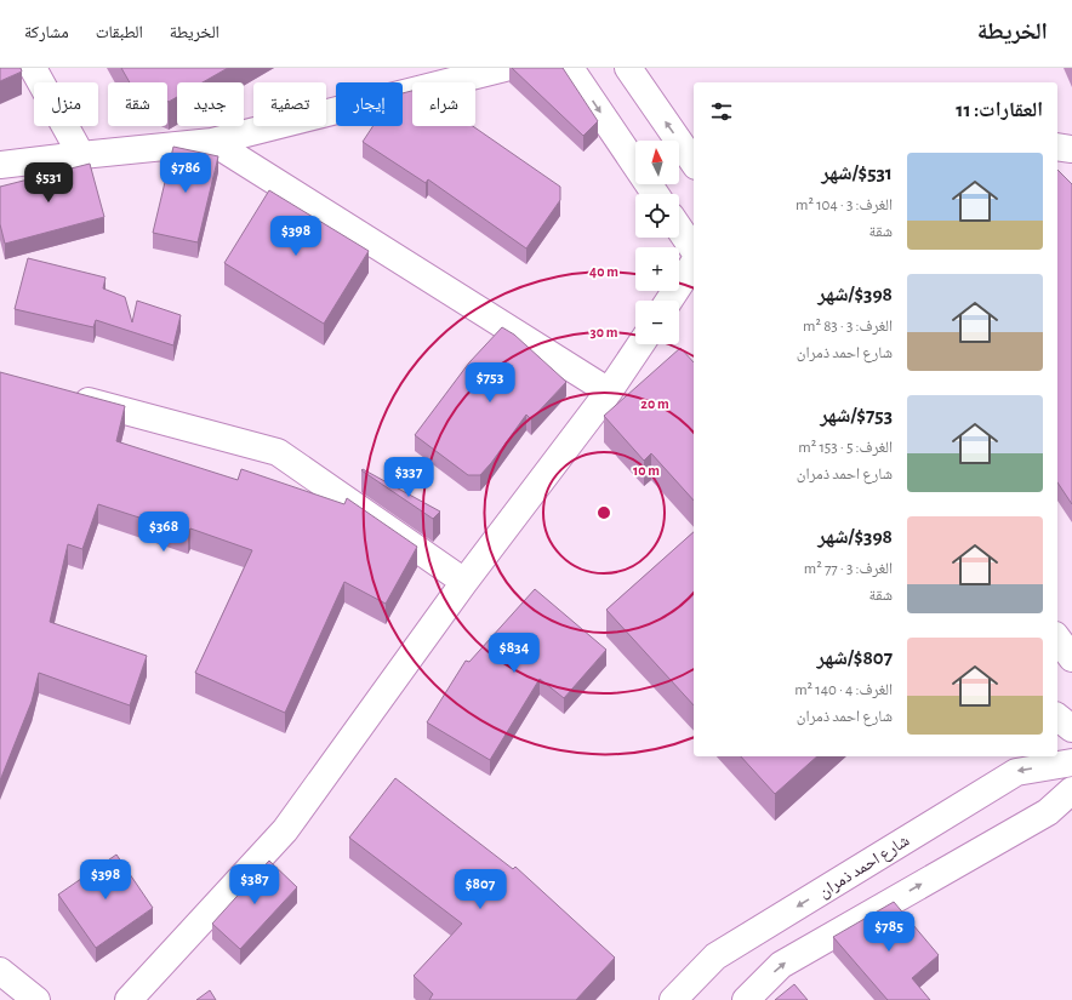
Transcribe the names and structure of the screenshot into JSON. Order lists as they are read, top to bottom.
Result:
{
  "streets": {
    "street": ["شارع احمد ذمران"]
  },
  "north": "top",
  "page": {
    "header": "الخريطة",
    "nav": ["الخريطة", "الطبقات", "مشاركة"],
    "chip": [
      "شراء",
      "إيجار",
      "تصفية",
      "جديد",
      "شقة",
      "منزل"
    ],
    "heading": "العقارات: 11",
    "map_buttons": ["+", "−"],
    "list": [
      {
        "name": "$531/شهر",
        "note": "الغرف: 3 · 104 m² · شقة"
      },
      {
        "name": "$398/شهر",
        "note": "الغرف: 3 · 83 m² · شارع احمد ذمران"
      },
      {
        "name": "$753/شهر",
        "note": "الغرف: 5 · 153 m² · شارع احمد ذمران"
      },
      {
        "name": "$398/شهر",
        "note": "الغرف: 3 · 77 m² · شقة"
      },
      {
        "name": "$807/شهر",
        "note": "الغرف: 4 · 140 m² · شارع احمد ذمران"
      }
    ],
    "price": [
      "$786",
      "$531",
      "$398",
      "$753",
      "$337",
      "$368",
      "$834",
      "$398",
      "$387",
      "$807",
      "$785"
    ]
  },
  "rings": [
    "40 m",
    "30 m",
    "20 m",
    "10 m"
  ]
}
